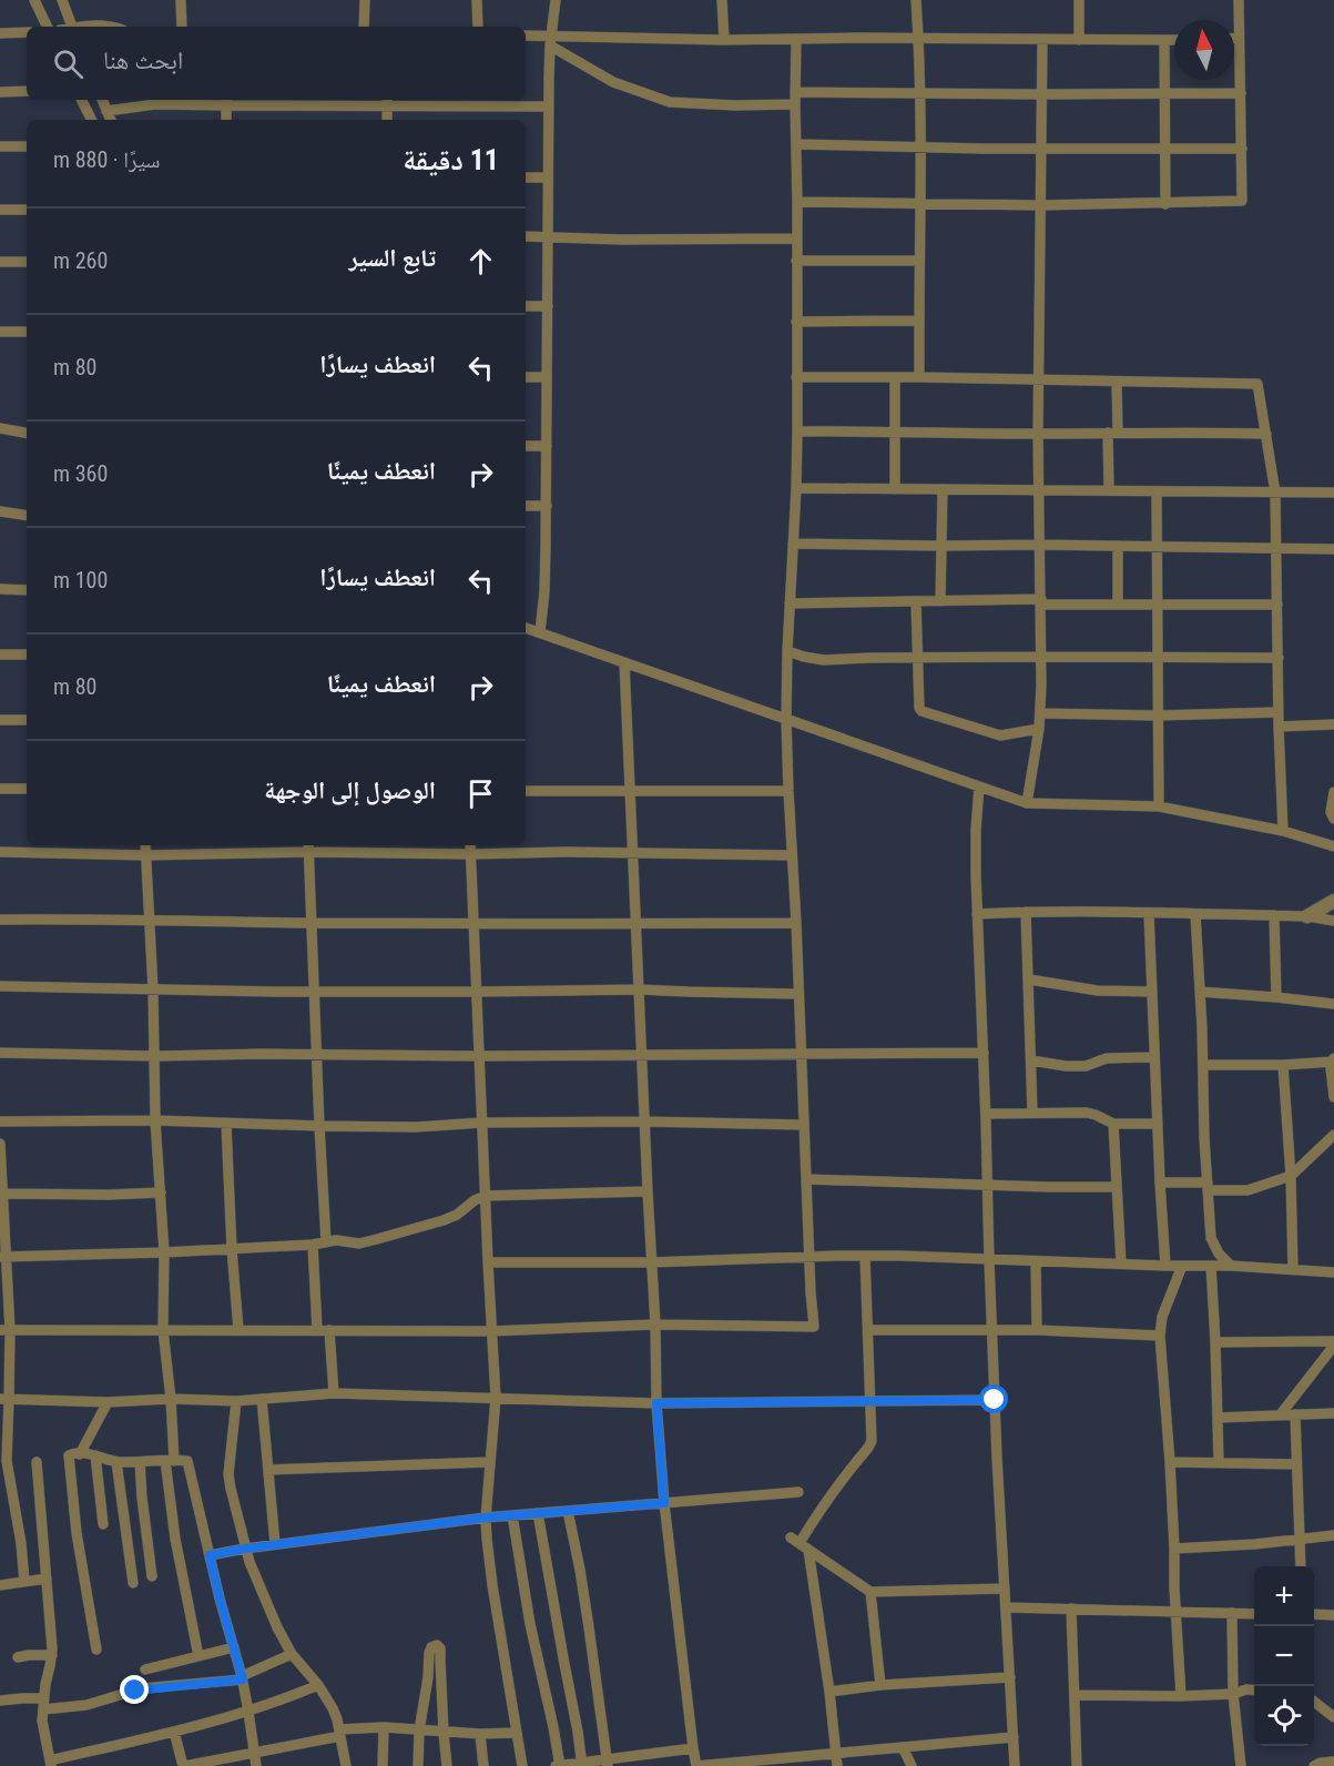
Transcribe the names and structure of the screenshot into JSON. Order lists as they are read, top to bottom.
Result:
{
  "north": "top",
  "page": {
    "search": "ابحث هنا",
    "heading": ["11 دقيقة", "سيرًا · 880 m"],
    "list": [
      ["تابع السير", "260 m"],
      ["انعطف يسارًا", "80 m"],
      ["انعطف يمينًا", "360 m"],
      ["انعطف يسارًا", "100 m"],
      ["انعطف يمينًا", "80 m"],
      "الوصول إلى الوجهة"
    ],
    "map_buttons": ["+", "−"]
  }
}
